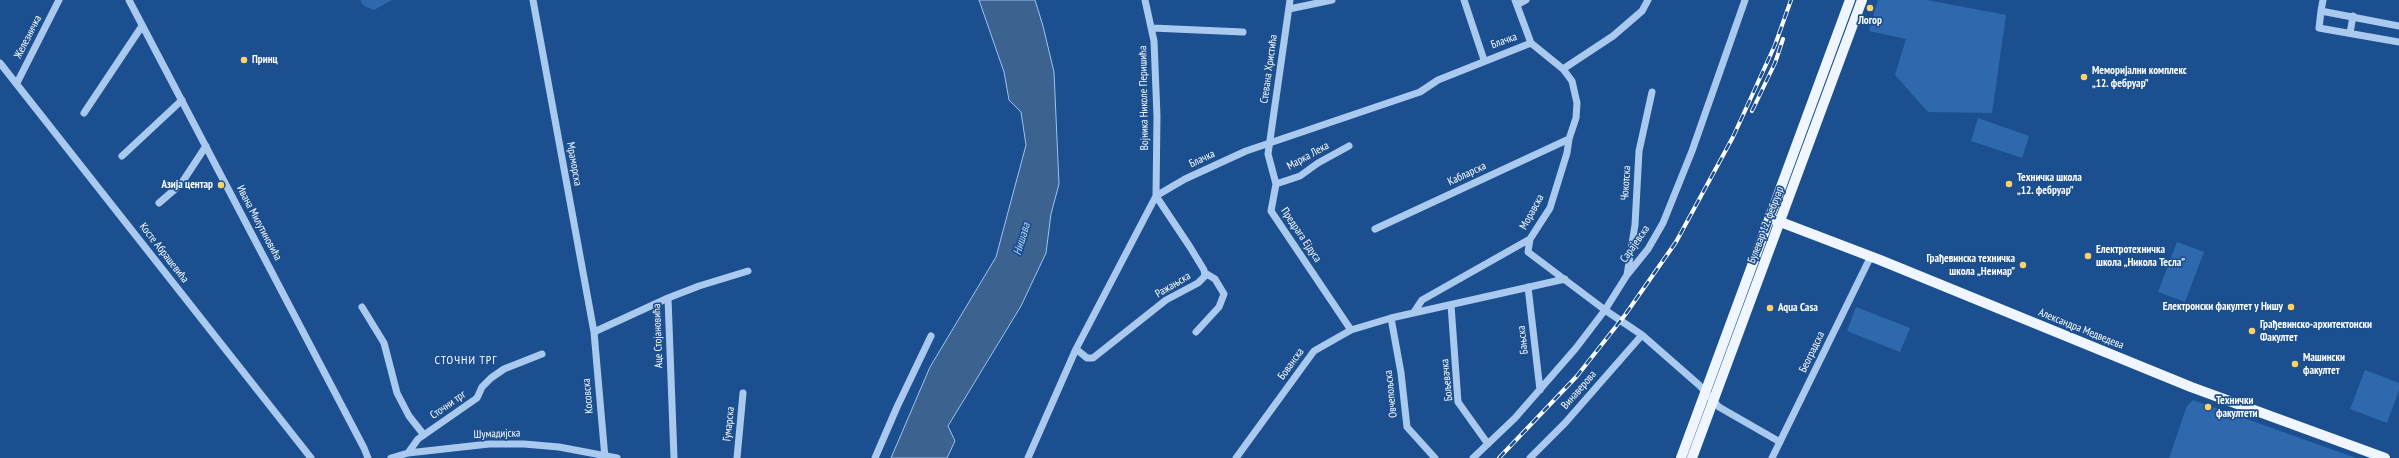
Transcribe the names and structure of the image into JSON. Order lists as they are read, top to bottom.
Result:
{
  "streets": {
    "main road": ["Булевар 12. фебруар", "Александра Медведева"],
    "street": [
      "Железничка",
      "Блачка",
      "Стевана Христића",
      "Војника Николе Перишића",
      "Марка Лека",
      "Мраморска",
      "Кабларска",
      "Чокотска",
      "Моравска",
      "Ивана Милутиновића",
      "Предрага Ејдуса",
      "Сарајевска",
      "Косте Абрашевића",
      "Ражањска",
      "Аце Стојановића",
      "Бањска",
      "Београдска",
      "Бованска",
      "Бољевачка",
      "Винаверова",
      "Овчепољска",
      "Косовска",
      "Сточни трг",
      "Гумарска",
      "Шумадијска"
    ]
  },
  "crossings": [
    ["Железничка", "Косте Абрашевића"],
    ["Блачка", "Стевана Христића"],
    ["Блачка", "Војника Николе Перишића"],
    ["Блачка", "Моравска"],
    ["Блачка", "Предрага Ејдуса"],
    ["Блачка", "Ражањска"],
    ["Стевана Христића", "Предрага Ејдуса"],
    ["Војника Николе Перишића", "Ражањска"],
    ["Марка Лека", "Предрага Ејдуса"],
    ["Мраморска", "Косовска"],
    ["Кабларска", "Моравска"],
    ["Чокотска", "Сарајевска"],
    ["Моравска", "Булевар 12. фебруар"],
    ["Моравска", "Сарајевска"],
    ["Моравска", "Бованска"],
    ["Моравска", "Винаверова"],
    ["Булевар 12. фебруар", "Александра Медведева"],
    ["Предрага Ејдуса", "Бованска"],
    ["Сарајевска", "Бањска"],
    ["Сарајевска", "Бољевачка"],
    ["Александра Медведева", "Београдска"],
    ["Бањска", "Бованска"],
    ["Бованска", "Бољевачка"],
    ["Бованска", "Овчепољска"],
    ["Косовска", "Шумадијска"],
    ["Сточни трг", "Шумадијска"]
  ],
  "districts": ["СТОЧНИ ТРГ"],
  "water": ["Нишава"],
  "places": [
    "Логор",
    "Принц",
    "Меморијални комплекс „12. фебруар”",
    "Техничка школа „12. фебруар”",
    "Азија центар",
    "Електротехничка школа „Никола Тесла”",
    "Грађевинска техничка школа „Неимар”",
    "Електронски факултет у Нишу",
    "Aqua Casa",
    "Грађевинско-архитектонски Факултет",
    "Машински факултет",
    "Технички факултети"
  ]
}
